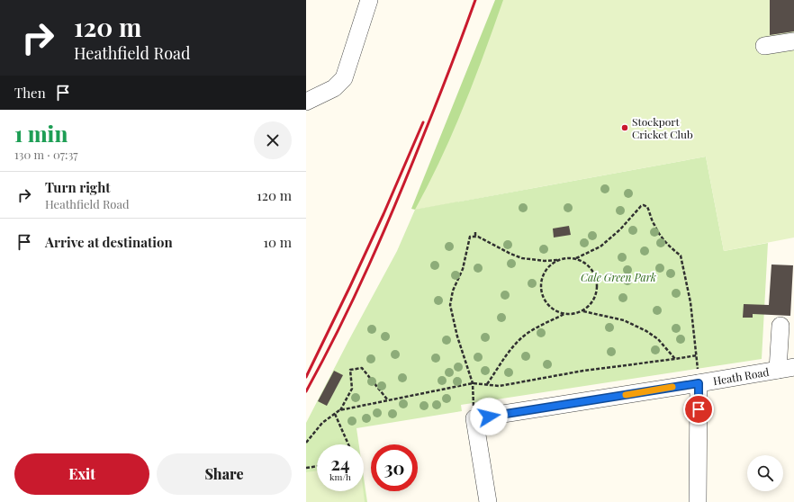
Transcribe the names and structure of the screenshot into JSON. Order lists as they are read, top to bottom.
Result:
{
  "streets": {
    "street": ["Heath Road"]
  },
  "parks": ["Cale Green Park"],
  "places": ["Stockport Cricket Club"],
  "page": {
    "turn": ["120 m", "Heathfield Road"],
    "then": "Then",
    "heading": ["1 min", "130 m · 07:37"],
    "list": [
      {
        "name": "Turn right",
        "note": "Heathfield Road",
        "value": "120 m"
      },
      {
        "name": "Arrive at destination",
        "value": "10 m"
      }
    ],
    "speed": "24 km/h",
    "limit": "30",
    "buttons": ["Exit", "Share"]
  }
}
